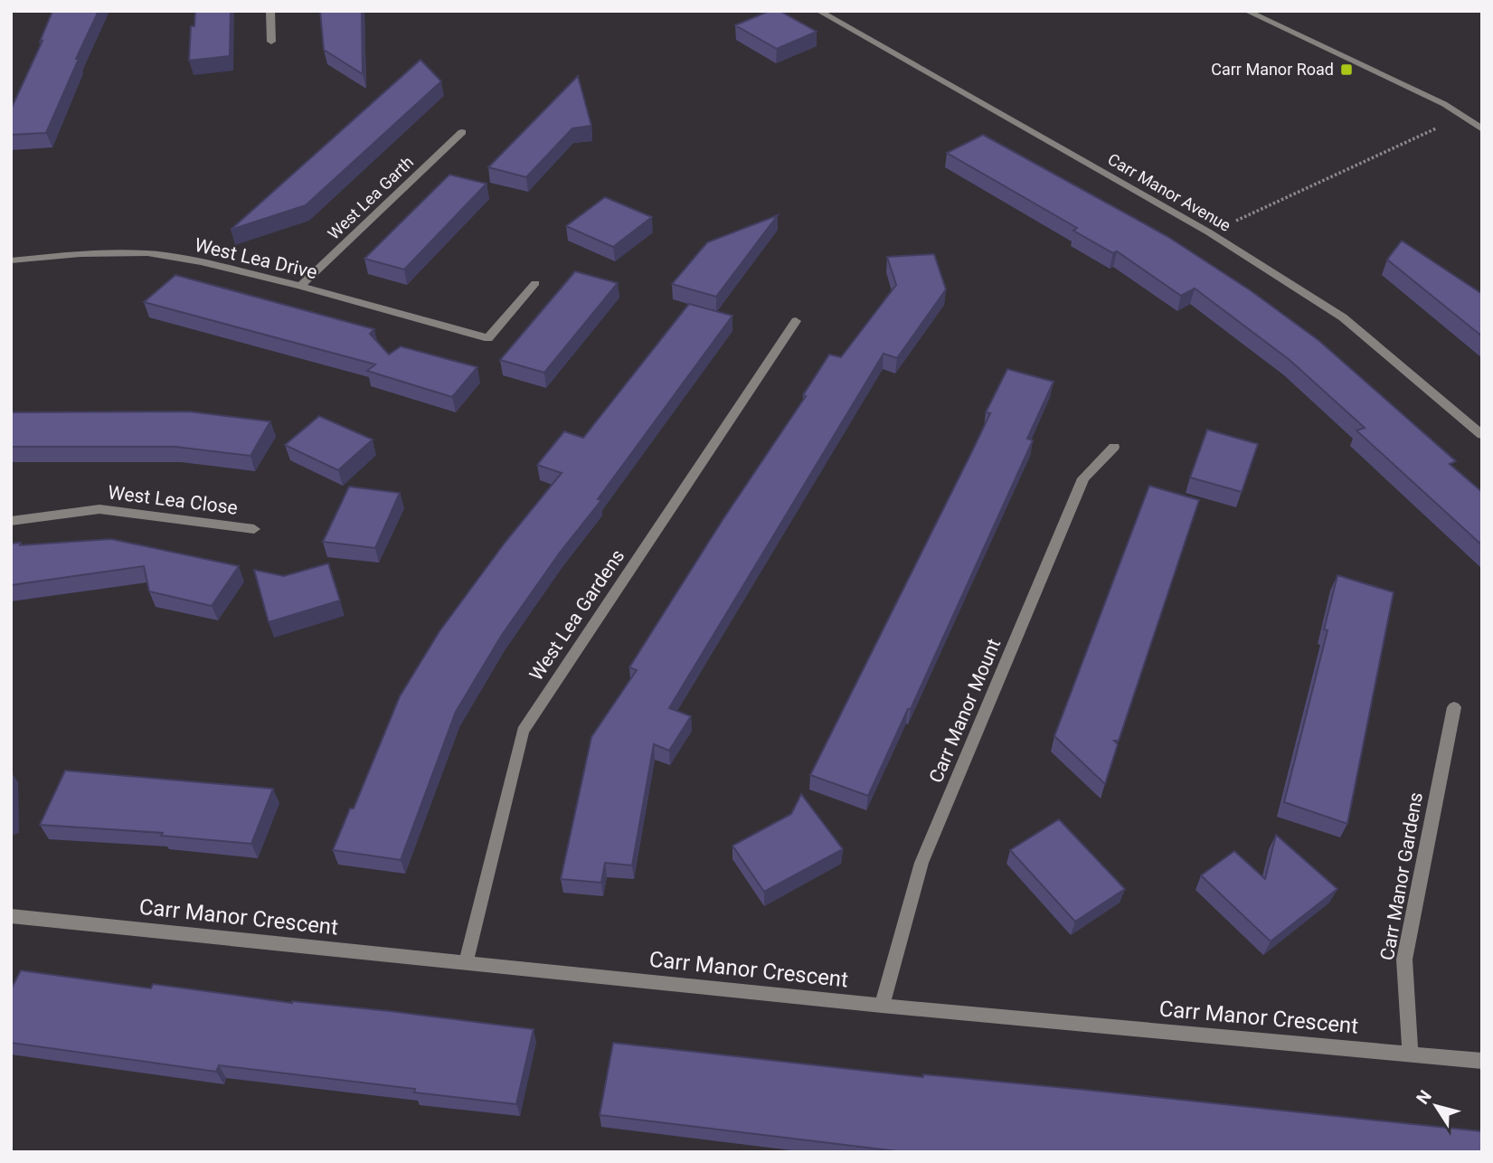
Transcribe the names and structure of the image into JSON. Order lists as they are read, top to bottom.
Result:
{
  "streets": {
    "street": [
      "Carr Manor Avenue",
      "West Lea Garth",
      "West Lea Drive",
      "West Lea Close",
      "West Lea Gardens",
      "Carr Manor Mount",
      "Carr Manor Gardens",
      "Carr Manor Crescent"
    ]
  },
  "crossings": [
    ["West Lea Garth", "West Lea Drive"],
    ["West Lea Gardens", "Carr Manor Crescent"],
    ["Carr Manor Mount", "Carr Manor Crescent"],
    ["Carr Manor Gardens", "Carr Manor Crescent"]
  ],
  "places": {
    "transit": ["Carr Manor Road"]
  },
  "north": "top left"
}
